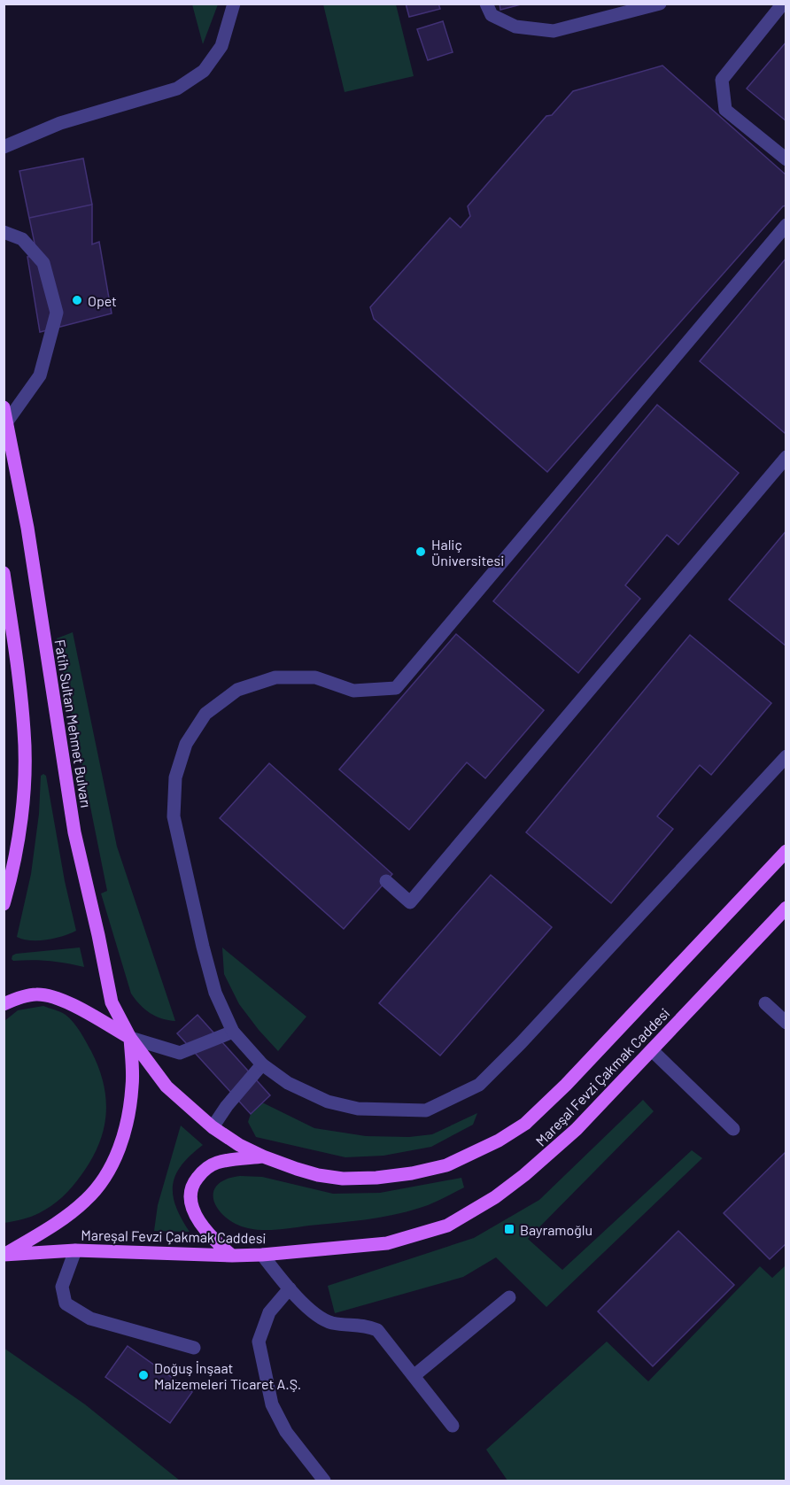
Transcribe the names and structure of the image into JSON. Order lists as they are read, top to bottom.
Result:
{
  "streets": {
    "main road": ["Fatih Sultan Mehmet Bulvarı", "Mareşal Fevzi Çakmak Caddesi"]
  },
  "crossings": [
    ["Fatih Sultan Mehmet Bulvarı", "Mareşal Fevzi Çakmak Caddesi"]
  ],
  "places": {
    "other": ["Opet", "Haliç Üniversitesi", "Doğuş İnşaat Malzemeleri Ticaret A.Ş."],
    "transit": ["Bayramoğlu"]
  }
}
